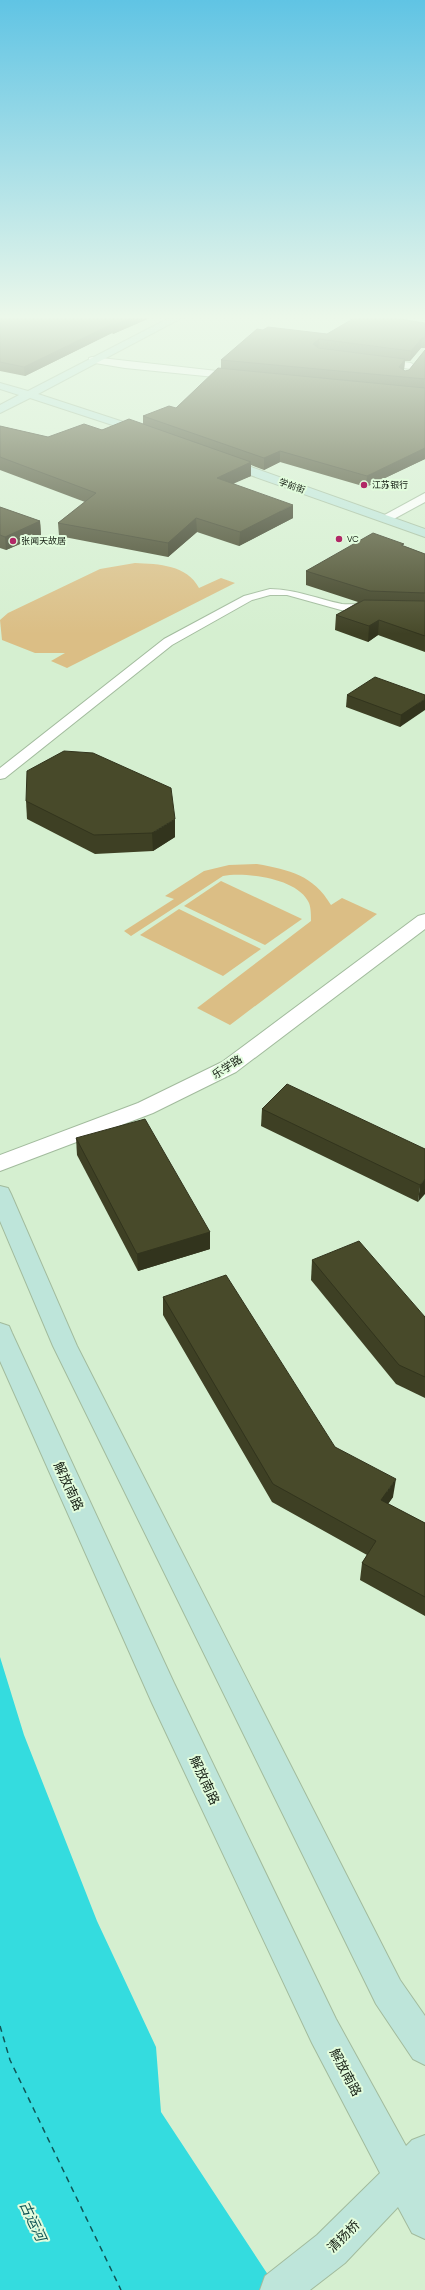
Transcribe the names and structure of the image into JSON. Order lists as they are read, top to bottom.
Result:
{
  "streets": {
    "main road": ["学前街", "解放南路", "清扬桥"],
    "street": ["乐学路"]
  },
  "crossings": [
    ["解放南路", "清扬桥"]
  ],
  "water": ["古运河"],
  "places": ["江苏银行", "VC", "张闻天故居"]
}
